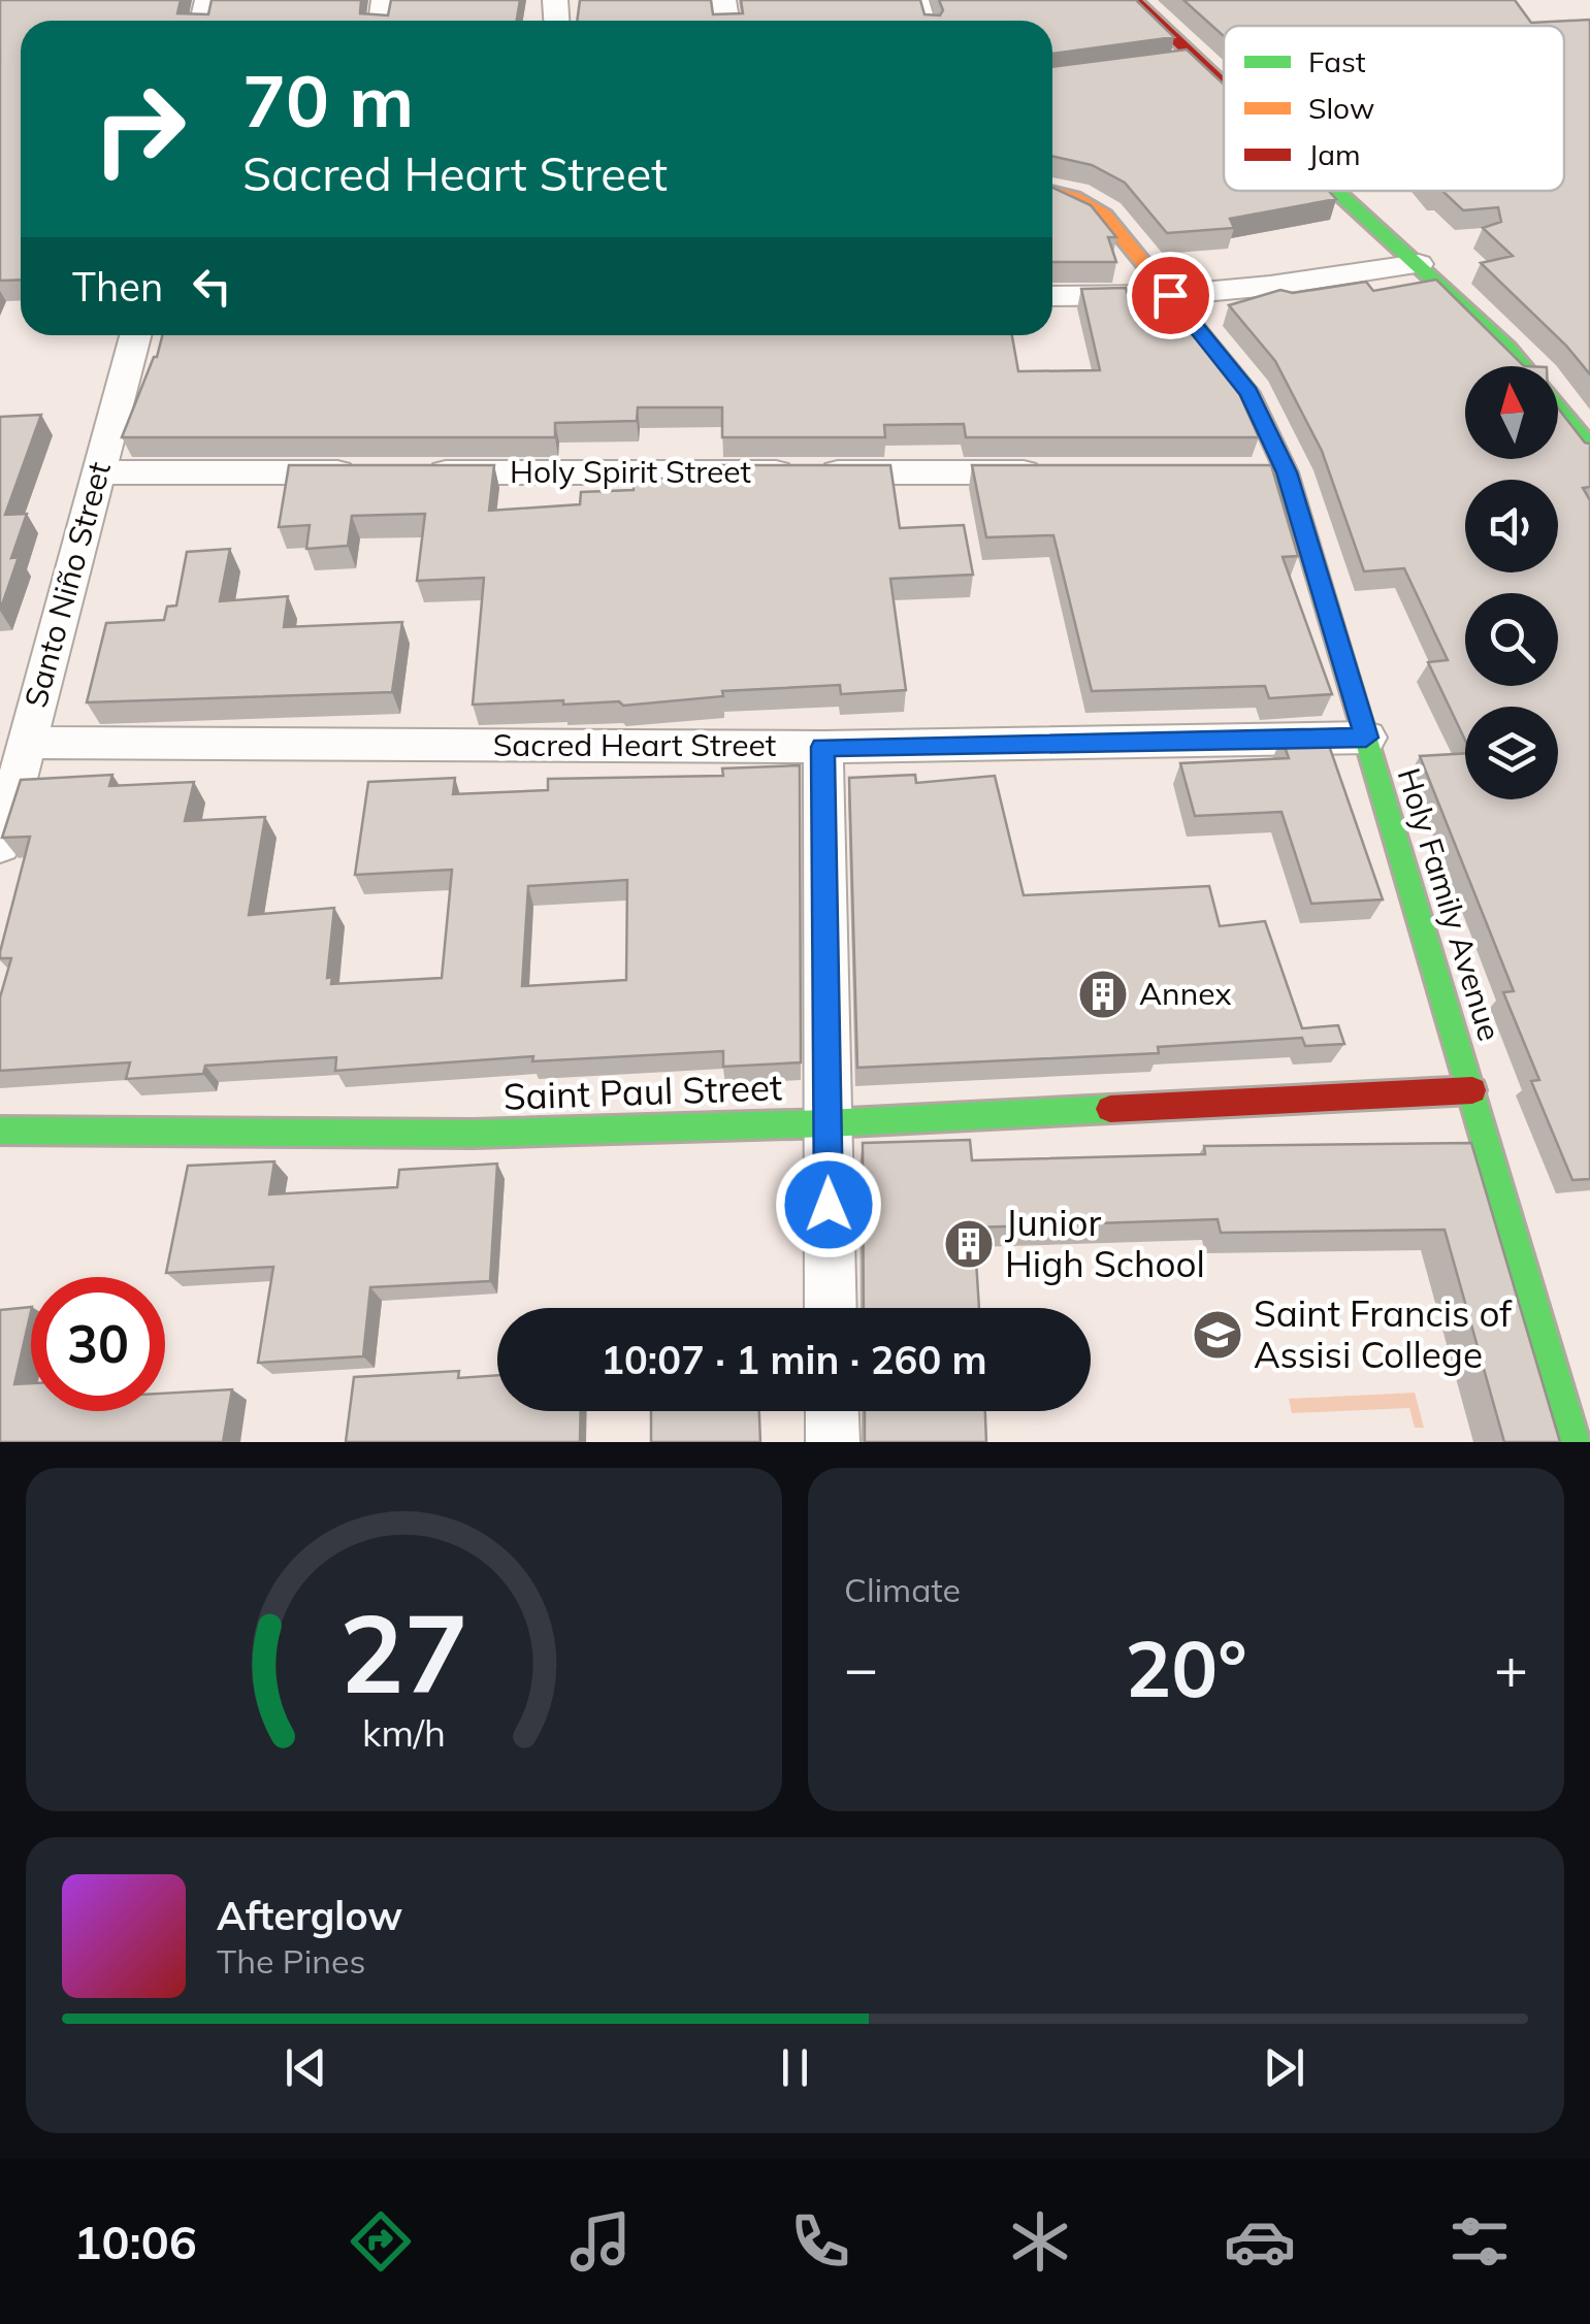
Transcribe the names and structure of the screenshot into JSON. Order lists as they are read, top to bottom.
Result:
{
  "streets": {
    "street": [
      "Holy Spirit Street",
      "Santo Niño Street",
      "Sacred Heart Street",
      "Holy Family Avenue",
      "Saint Paul Street"
    ]
  },
  "crossings": [
    ["Santo Niño Street", "Sacred Heart Street"],
    ["Sacred Heart Street", "Holy Family Avenue"],
    ["Holy Family Avenue", "Saint Paul Street"]
  ],
  "places": {
    "building": ["Annex", "Junior High School"],
    "school or university": ["Saint Francis of Assisi College"]
  },
  "legend": ["Fast", "Slow", "Jam"],
  "north": "top",
  "page": {
    "turn": ["70 m", "Sacred Heart Street"],
    "then": "Then",
    "limit": "30",
    "trip": "10:07 · 1 min · 260 m",
    "tile": "Climate",
    "heat": ["−", "20°", "+"],
    "song": ["Afterglow", "The Pines"],
    "tabs": "10:06",
    "gauge": ["27", "km/h"]
  }
}
